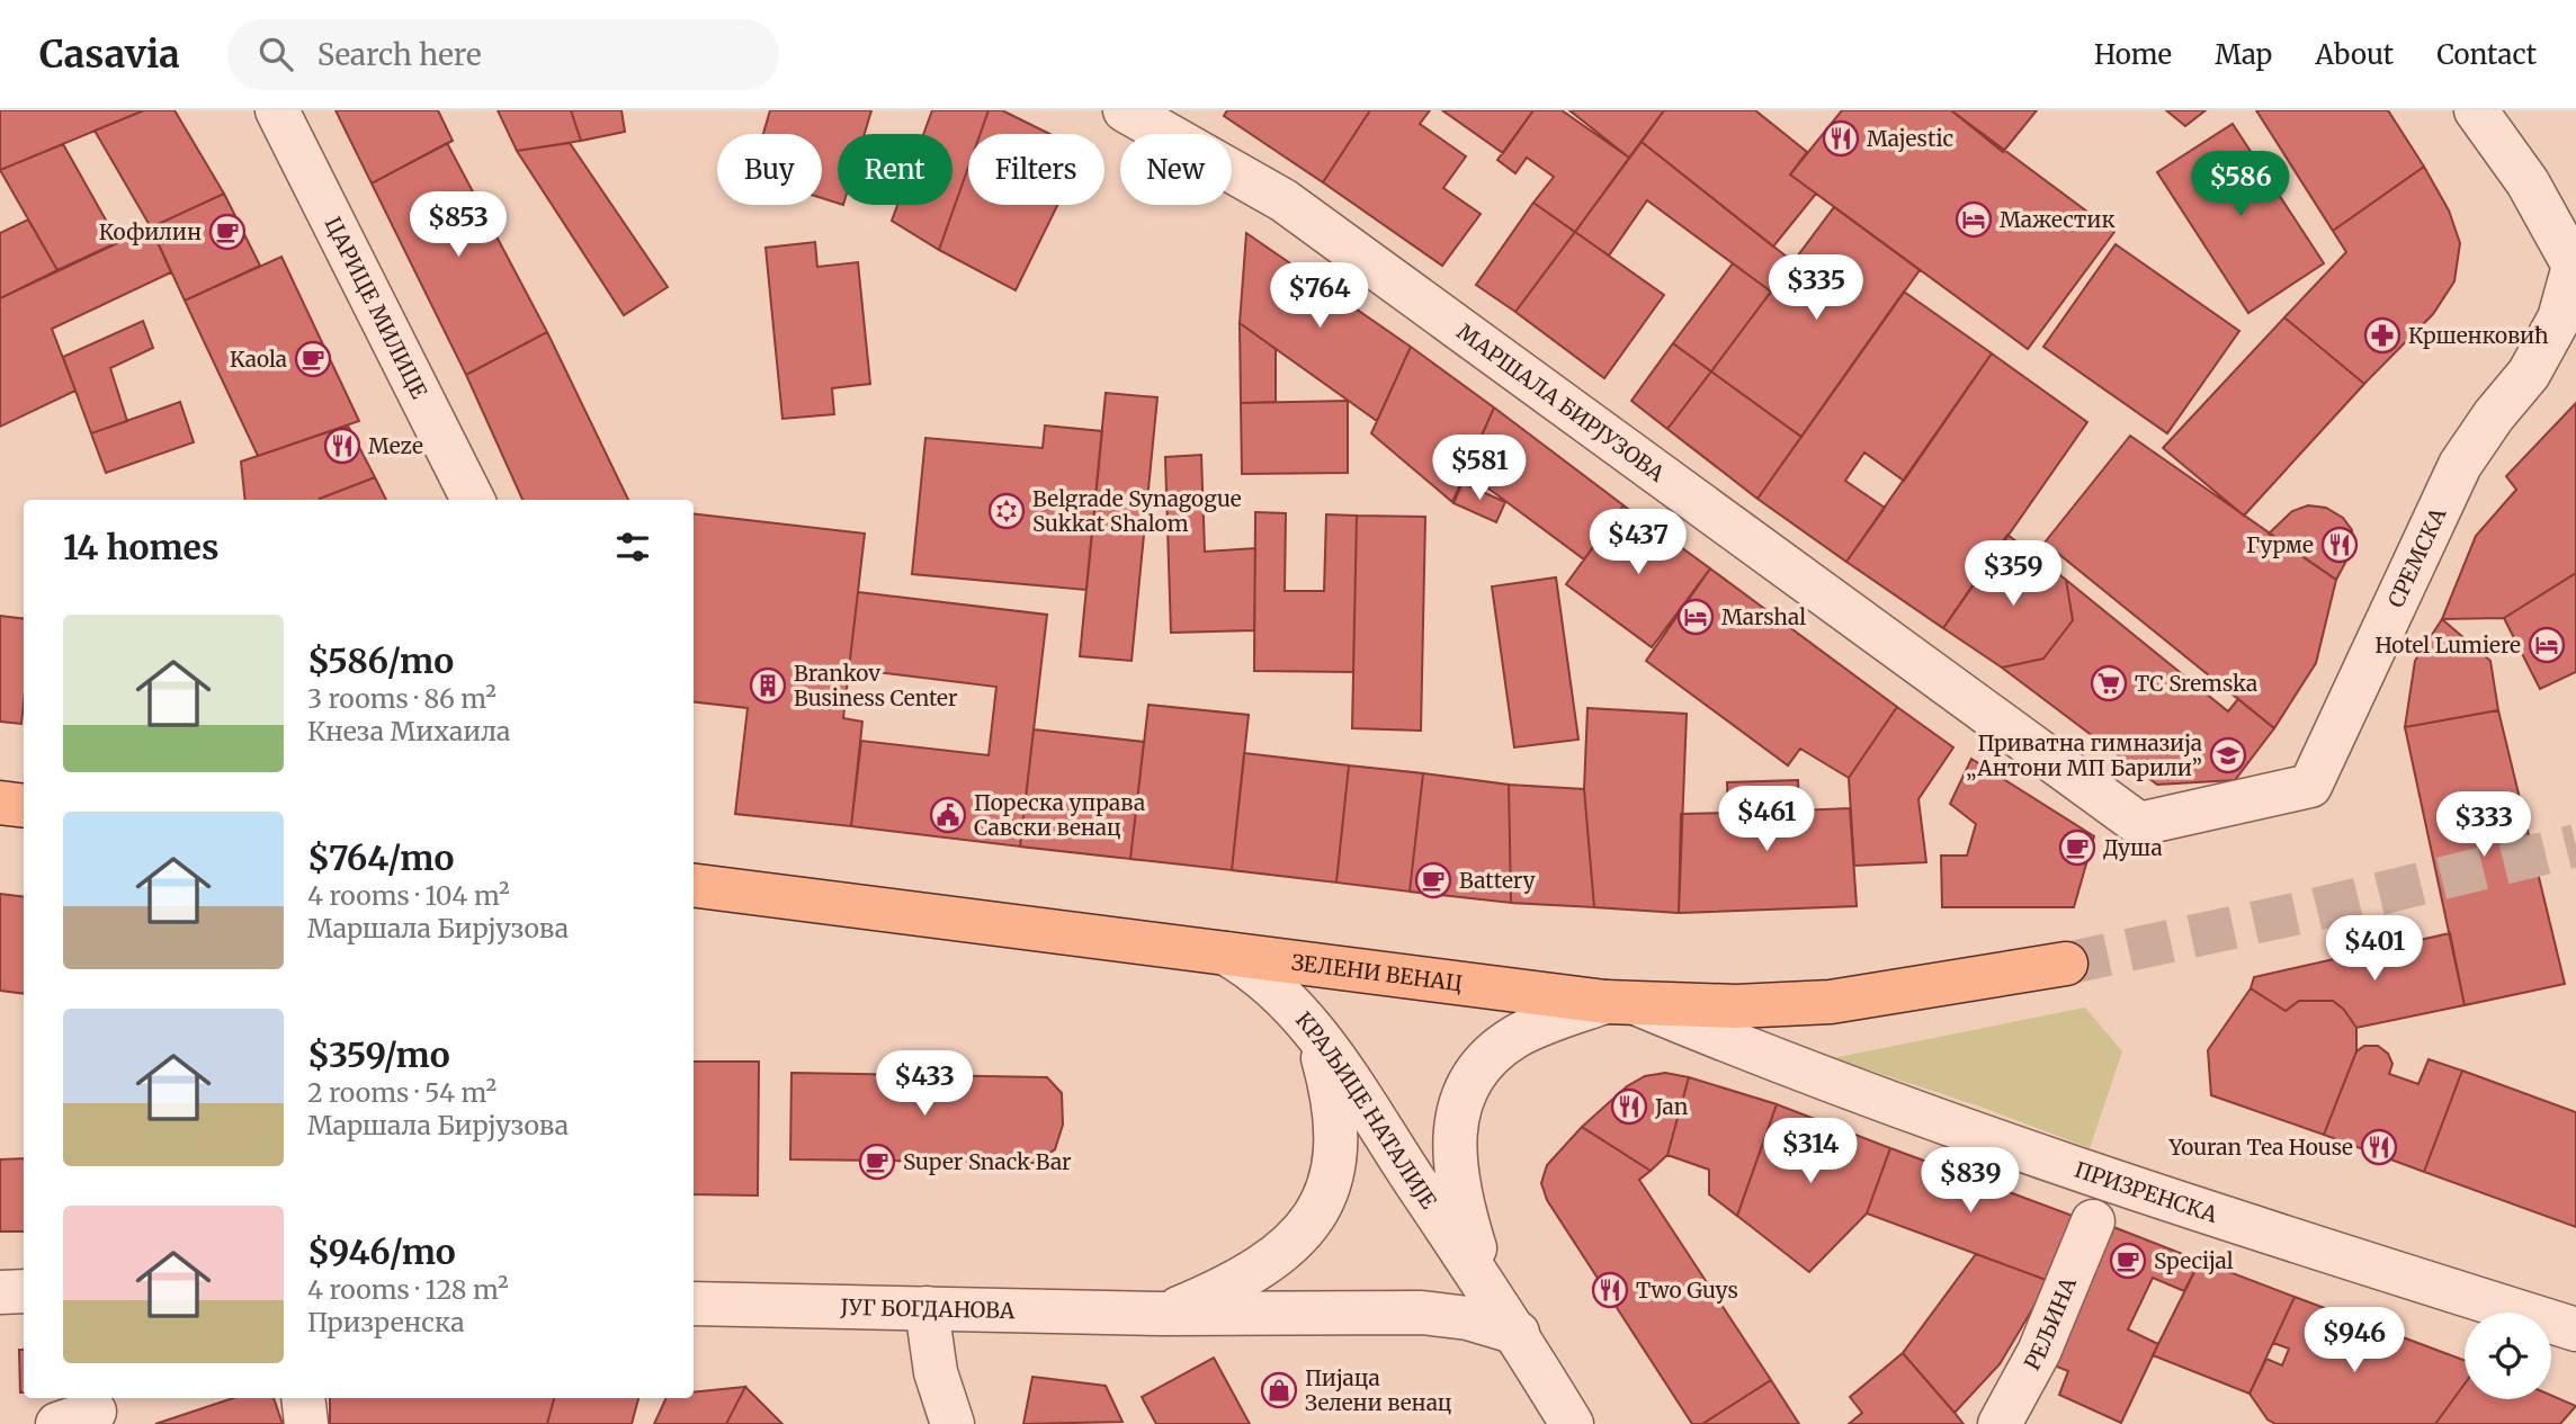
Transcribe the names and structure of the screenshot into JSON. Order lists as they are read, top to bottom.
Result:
{
  "streets": {
    "main road": ["ЗЕЛЕНИ ВЕНАЦ"],
    "street": [
      "ЦАРИЦЕ МИЛИЦЕ",
      "МАРШАЛА БИРЈУЗОВА",
      "СРЕМСКА",
      "КРАЉИЦЕ НАТАЛИЈЕ",
      "ПРИЗРЕНСКА",
      "ЈУГ БОГДАНОВА",
      "РЕЉИНА"
    ]
  },
  "crossings": [
    ["МАРШАЛА БИРЈУЗОВА", "СРЕМСКА"],
    ["ЗЕЛЕНИ ВЕНАЦ", "КРАЉИЦЕ НАТАЛИЈЕ"],
    ["ЗЕЛЕНИ ВЕНАЦ", "ПРИЗРЕНСКА"],
    ["КРАЉИЦЕ НАТАЛИЈЕ", "ПРИЗРЕНСКА"],
    ["КРАЉИЦЕ НАТАЛИЈЕ", "ЈУГ БОГДАНОВА"],
    ["ПРИЗРЕНСКА", "РЕЉИНА"]
  ],
  "places": {
    "restaurant": [
      "Majestic",
      "Meze",
      "Гурме",
      "Jan",
      "Youran Tea House",
      "Two Guys"
    ],
    "hotel": ["Мажестик", "Marshal", "Hotel Lumiere"],
    "cafe": [
      "Кофилин",
      "Kaola",
      "Душа",
      "Battery",
      "Super Snack Bar",
      "Specijal"
    ],
    "pharmacy": ["Кршенковић"],
    "synagogue": ["Belgrade Synagogue Sukkat Shalom"],
    "supermarket": ["TC Sremska"],
    "building": ["Brankov Business Center"],
    "school or university": ["Приватна гимназија „Антони МП Барили”"],
    "public building": ["Пореска управа Савски венац"],
    "shop": ["Пијаца Зелени венац"]
  },
  "page": {
    "header": "Casavia",
    "search": "Search here",
    "nav": [
      "Home",
      "Map",
      "About",
      "Contact"
    ],
    "chip": [
      "Buy",
      "Rent",
      "Filters",
      "New"
    ],
    "price": [
      "$586",
      "$853",
      "$335",
      "$764",
      "$581",
      "$437",
      "$359",
      "$461",
      "$333",
      "$401",
      "$433",
      "$314",
      "$839",
      "$946"
    ],
    "heading": "14 homes",
    "list": [
      {
        "name": "$586/mo",
        "note": "3 rooms · 86 m² · Кнеза Михаила"
      },
      {
        "name": "$764/mo",
        "note": "4 rooms · 104 m² · Маршала Бирјузова"
      },
      {
        "name": "$359/mo",
        "note": "2 rooms · 54 m² · Маршала Бирјузова"
      },
      {
        "name": "$946/mo",
        "note": "4 rooms · 128 m² · Призренска"
      }
    ]
  }
}
